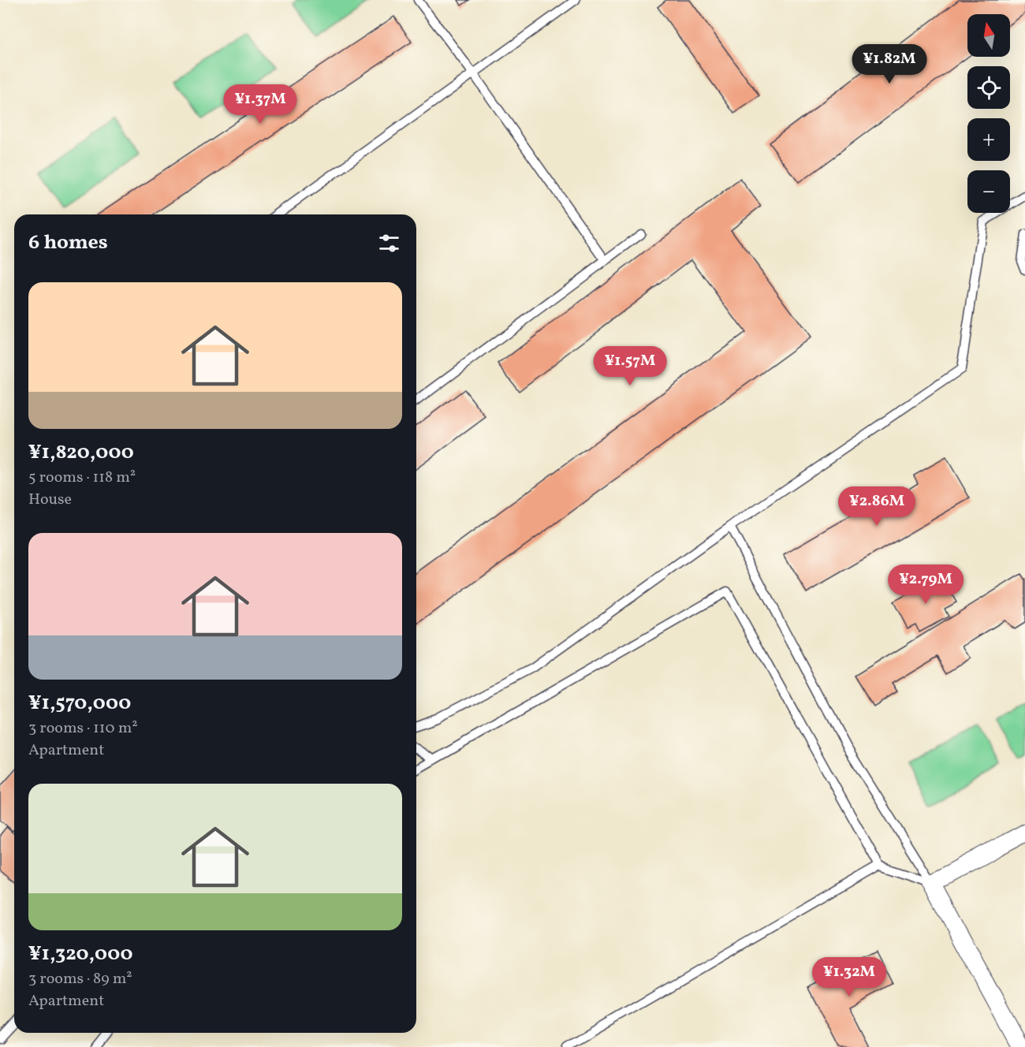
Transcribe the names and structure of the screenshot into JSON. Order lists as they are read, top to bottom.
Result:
{
  "north": "top",
  "page": {
    "map_buttons": ["+", "−"],
    "price": [
      "¥1.82M",
      "¥1.37M",
      "¥1.57M",
      "¥2.86M",
      "¥2.79M",
      "¥1.32M"
    ],
    "heading": "6 homes",
    "list": [
      {
        "name": "¥1,820,000",
        "note": "5 rooms · 118 m² · House"
      },
      {
        "name": "¥1,570,000",
        "note": "3 rooms · 110 m² · Apartment"
      },
      {
        "name": "¥1,320,000",
        "note": "3 rooms · 89 m² · Apartment"
      }
    ]
  }
}
